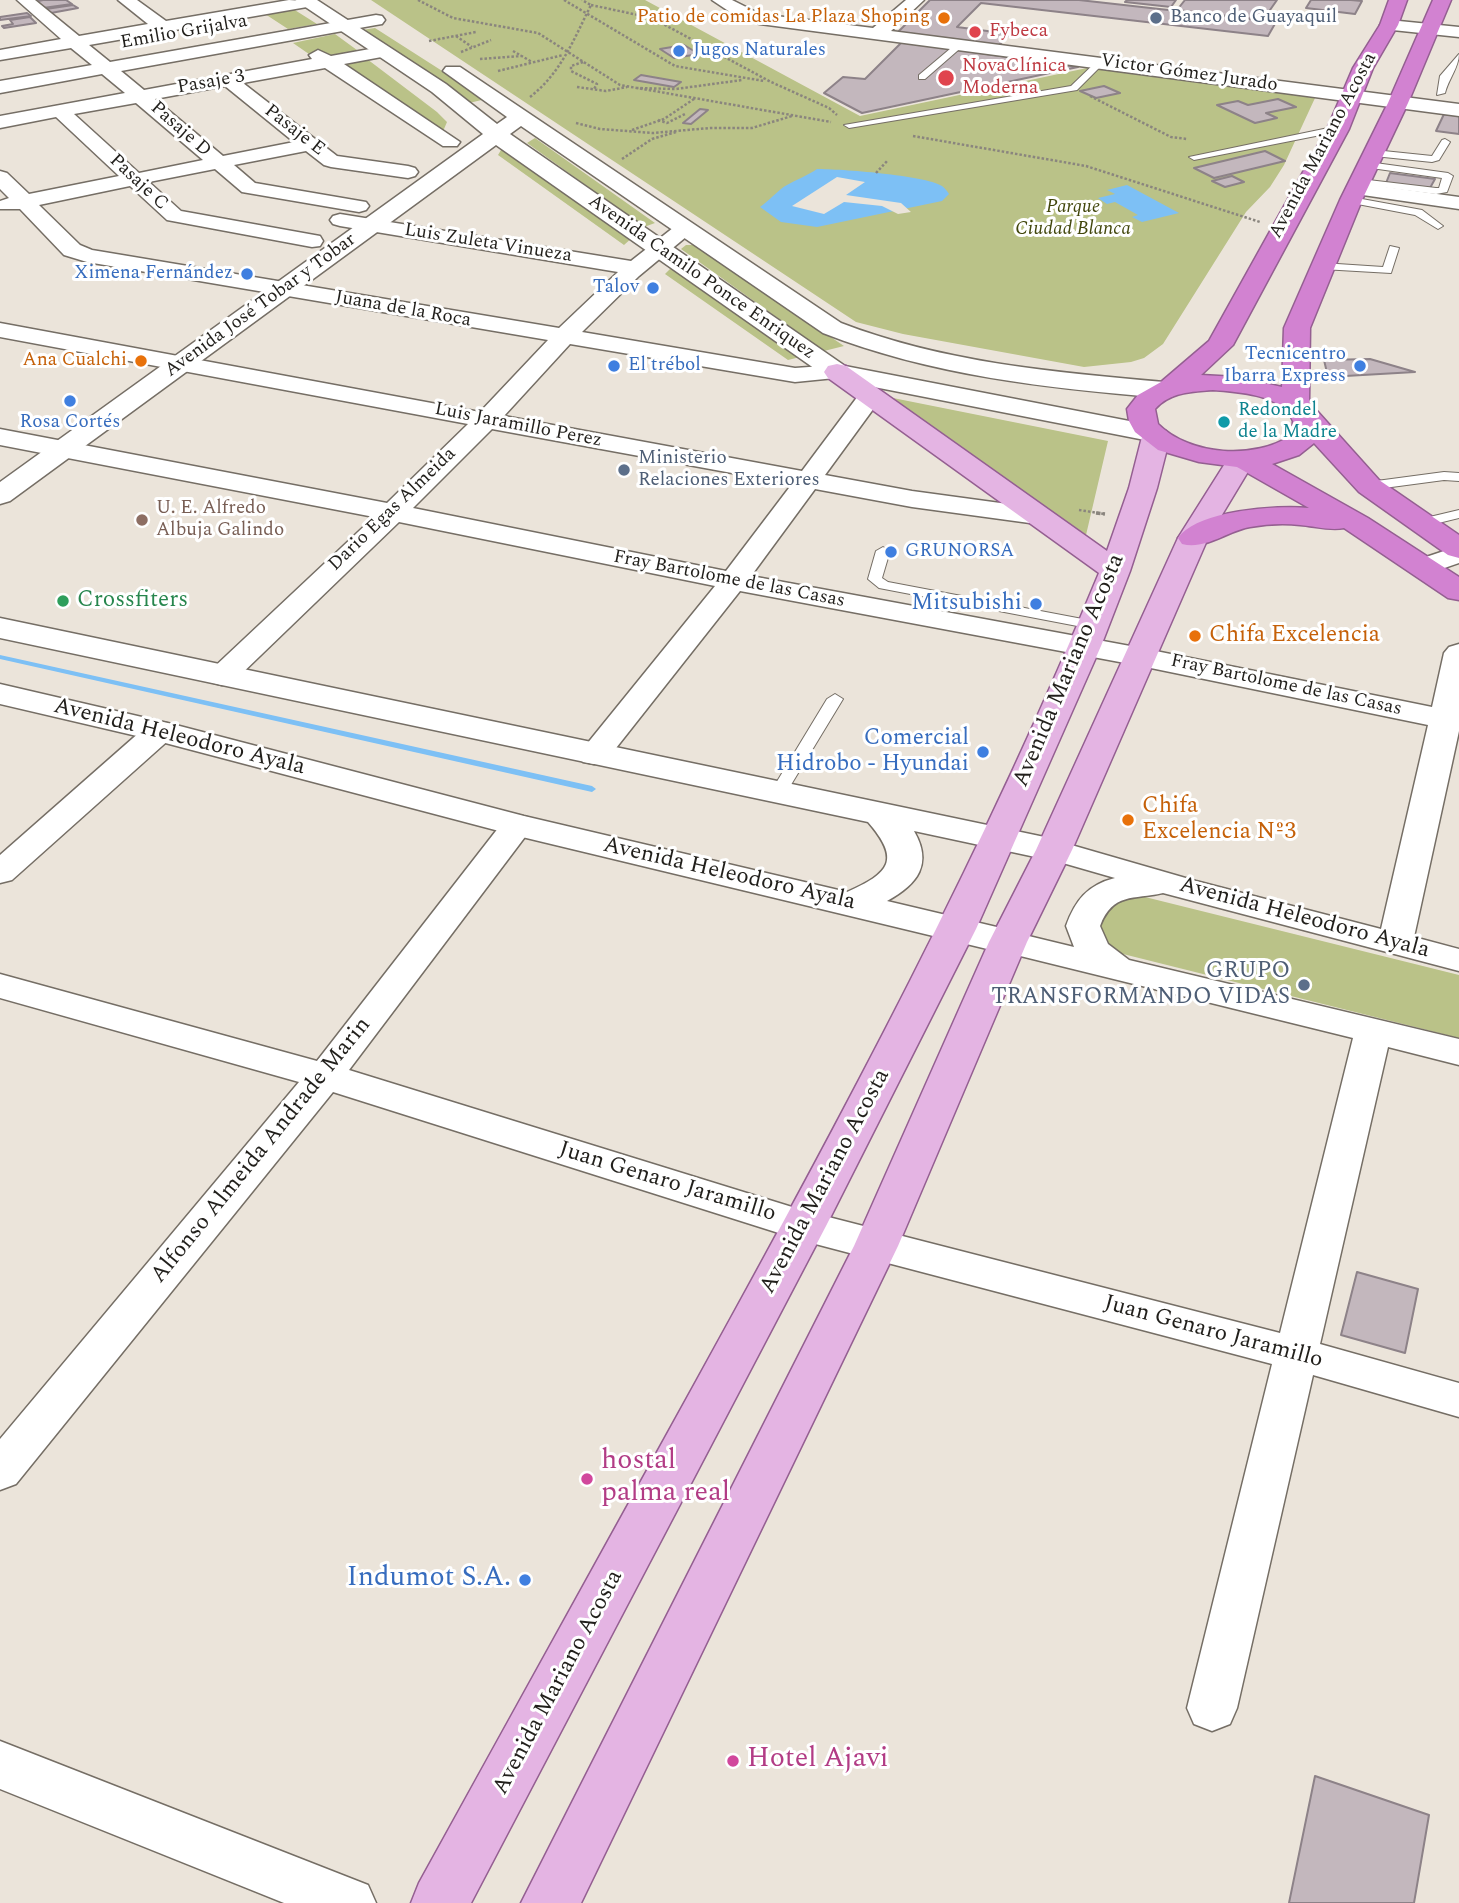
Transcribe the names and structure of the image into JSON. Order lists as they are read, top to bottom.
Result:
{
  "streets": {
    "highway": ["Avenida Mariano Acosta"],
    "main road": ["Avenida Camilo Ponce Enriquez", "Avenida José Tobar y Tobar", "Avenida Heleodoro Ayala"],
    "street": [
      "Emilio Grijalva",
      "Victor Gómez Jurado",
      "Pasaje 3",
      "Pasaje D",
      "Pasaje E",
      "Pasaje C",
      "Luis Zuleta Vinueza",
      "Juana de la Roca",
      "Luis Jaramillo Perez",
      "Dario Egas Almeida",
      "Fray Bartolome de las Casas",
      "Alfonso Almeida Andrade Marin",
      "Juan Genaro Jaramillo"
    ]
  },
  "crossings": [
    ["Emilio Grijalva", "Pasaje D"],
    ["Emilio Grijalva", "Avenida Camilo Ponce Enriquez"],
    ["Victor Gómez Jurado", "Avenida Mariano Acosta"],
    ["Pasaje 3", "Pasaje D"],
    ["Pasaje 3", "Pasaje E"],
    ["Pasaje 3", "Pasaje C"],
    ["Pasaje 3", "Avenida Camilo Ponce Enriquez"],
    ["Pasaje D", "Luis Zuleta Vinueza"],
    ["Pasaje D", "Avenida José Tobar y Tobar"],
    ["Pasaje E", "Avenida José Tobar y Tobar"],
    ["Avenida Mariano Acosta", "Avenida Camilo Ponce Enriquez"],
    ["Avenida Mariano Acosta", "Fray Bartolome de las Casas"],
    ["Avenida Mariano Acosta", "Avenida Heleodoro Ayala"],
    ["Avenida Mariano Acosta", "Juan Genaro Jaramillo"],
    ["Pasaje C", "Avenida José Tobar y Tobar"],
    ["Luis Zuleta Vinueza", "Avenida José Tobar y Tobar"],
    ["Luis Zuleta Vinueza", "Dario Egas Almeida"],
    ["Avenida Camilo Ponce Enriquez", "Avenida José Tobar y Tobar"],
    ["Avenida Camilo Ponce Enriquez", "Juana de la Roca"],
    ["Avenida Camilo Ponce Enriquez", "Dario Egas Almeida"],
    ["Avenida José Tobar y Tobar", "Juana de la Roca"],
    ["Avenida José Tobar y Tobar", "Luis Jaramillo Perez"],
    ["Avenida José Tobar y Tobar", "Fray Bartolome de las Casas"],
    ["Juana de la Roca", "Dario Egas Almeida"],
    ["Luis Jaramillo Perez", "Dario Egas Almeida"],
    ["Dario Egas Almeida", "Fray Bartolome de las Casas"],
    ["Dario Egas Almeida", "Avenida Heleodoro Ayala"],
    ["Avenida Heleodoro Ayala", "Alfonso Almeida Andrade Marin"],
    ["Alfonso Almeida Andrade Marin", "Juan Genaro Jaramillo"]
  ],
  "parks": ["Parque Ciudad Blanca"],
  "places": [
    "Patio de comidas La Plaza Shoping",
    "Banco de Guayaquil",
    "Fybeca",
    "Jugos Naturales",
    "NovaClínica Moderna",
    "Ximena Fernández",
    "Talov",
    "Ana Cualchi",
    "El trébol",
    "Tecnicentro Ibarra Express",
    "Rosa Cortés",
    "Redondel de la Madre",
    "Ministerio Relaciones Exteriores",
    "U. E. Alfredo Albuja Galindo",
    "GRUNORSA",
    "Crossfiters",
    "Mitsubishi",
    "Chifa Excelencia",
    "Comercial Hidrobo - Hyundai",
    "Chifa Excelencia Nº3",
    "GRUPO TRANSFORMANDO VIDAS",
    "hostal palma real",
    "Indumot S.A.",
    "Hotel Ajavi"
  ]
}
